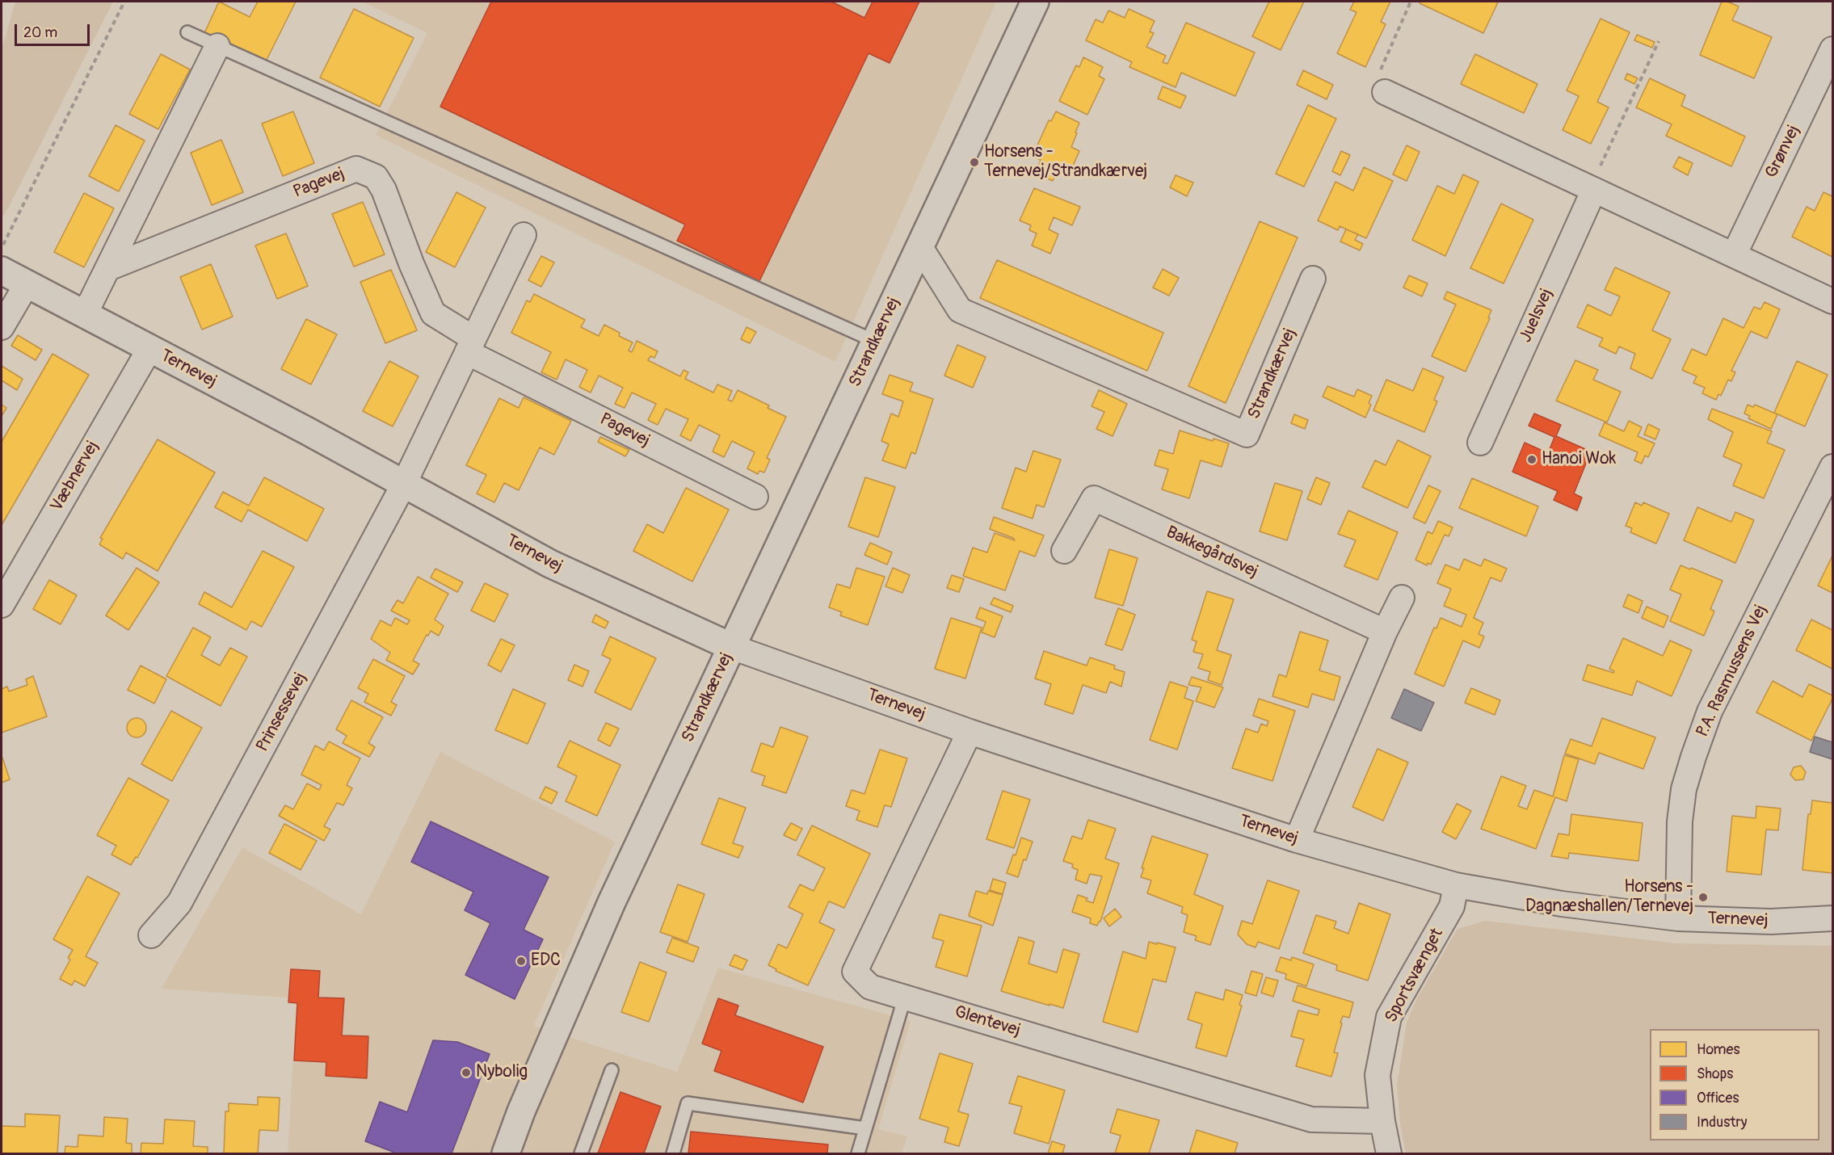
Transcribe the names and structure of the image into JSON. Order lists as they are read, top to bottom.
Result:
{
  "streets": {
    "main road": ["Strandkærvej", "Ternevej"],
    "street": [
      "Grønvej",
      "Pagevej",
      "Juelsvej",
      "Væbnervej",
      "Bakkegårdsvej",
      "P.A. Rasmussens Vej",
      "Prinsessevej",
      "Sportsvænget",
      "Glentevej"
    ]
  },
  "crossings": [
    ["Strandkærvej", "Ternevej"],
    ["Ternevej", "Væbnervej"],
    ["Ternevej", "P.A. Rasmussens Vej"],
    ["Ternevej", "Prinsessevej"],
    ["Ternevej", "Sportsvænget"],
    ["Ternevej", "Glentevej"],
    ["Sportsvænget", "Glentevej"]
  ],
  "places": [
    "Horsens - Ternevej/Strandkærvej",
    "Hanoi Wok",
    "Horsens - Dagnæshallen/Ternevej",
    "EDC",
    "Nybolig"
  ],
  "legend": [
    "Homes",
    "Shops",
    "Offices",
    "Industry"
  ],
  "scale_bar": "20 m"
}
